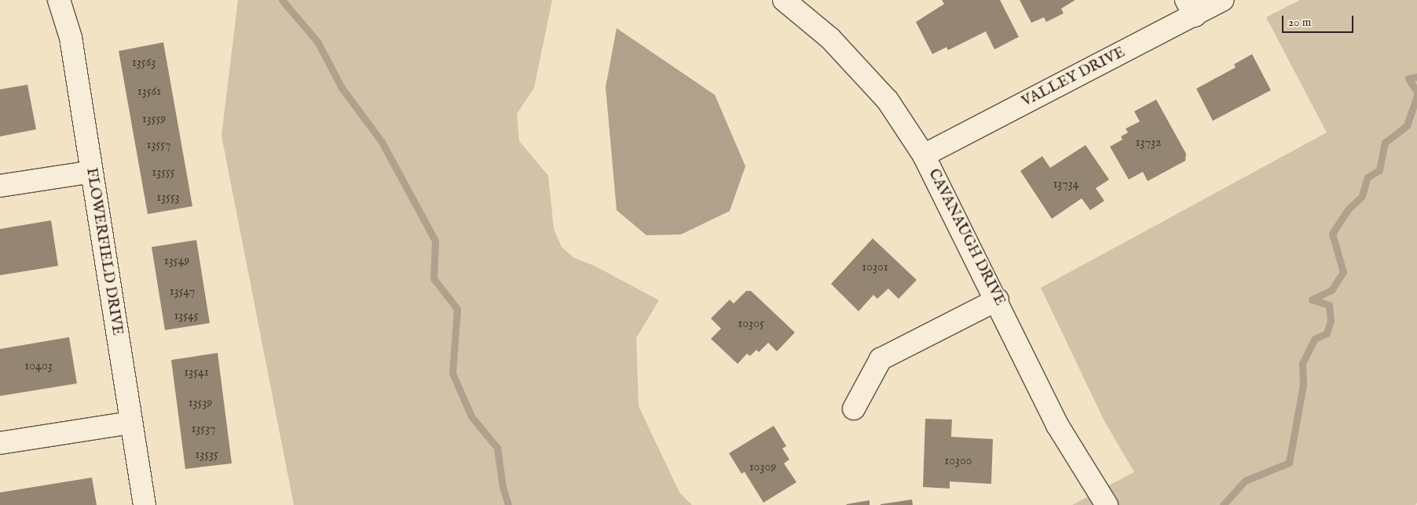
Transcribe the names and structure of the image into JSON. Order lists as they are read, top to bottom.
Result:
{
  "streets": {
    "street": ["VALLEY DRIVE", "CAVANAUGH DRIVE", "FLOWERFIELD DRIVE"]
  },
  "crossings": [
    ["VALLEY DRIVE", "CAVANAUGH DRIVE"]
  ],
  "house_numbers": [
    "13563",
    "13561",
    "13559",
    "13732",
    "13557",
    "13555",
    "13734",
    "13553",
    "13549",
    "10301",
    "13547",
    "13545",
    "10305",
    "10403",
    "13541",
    "13539",
    "13537",
    "13535",
    "10300",
    "10309"
  ],
  "scale_bar": "20 m"
}
